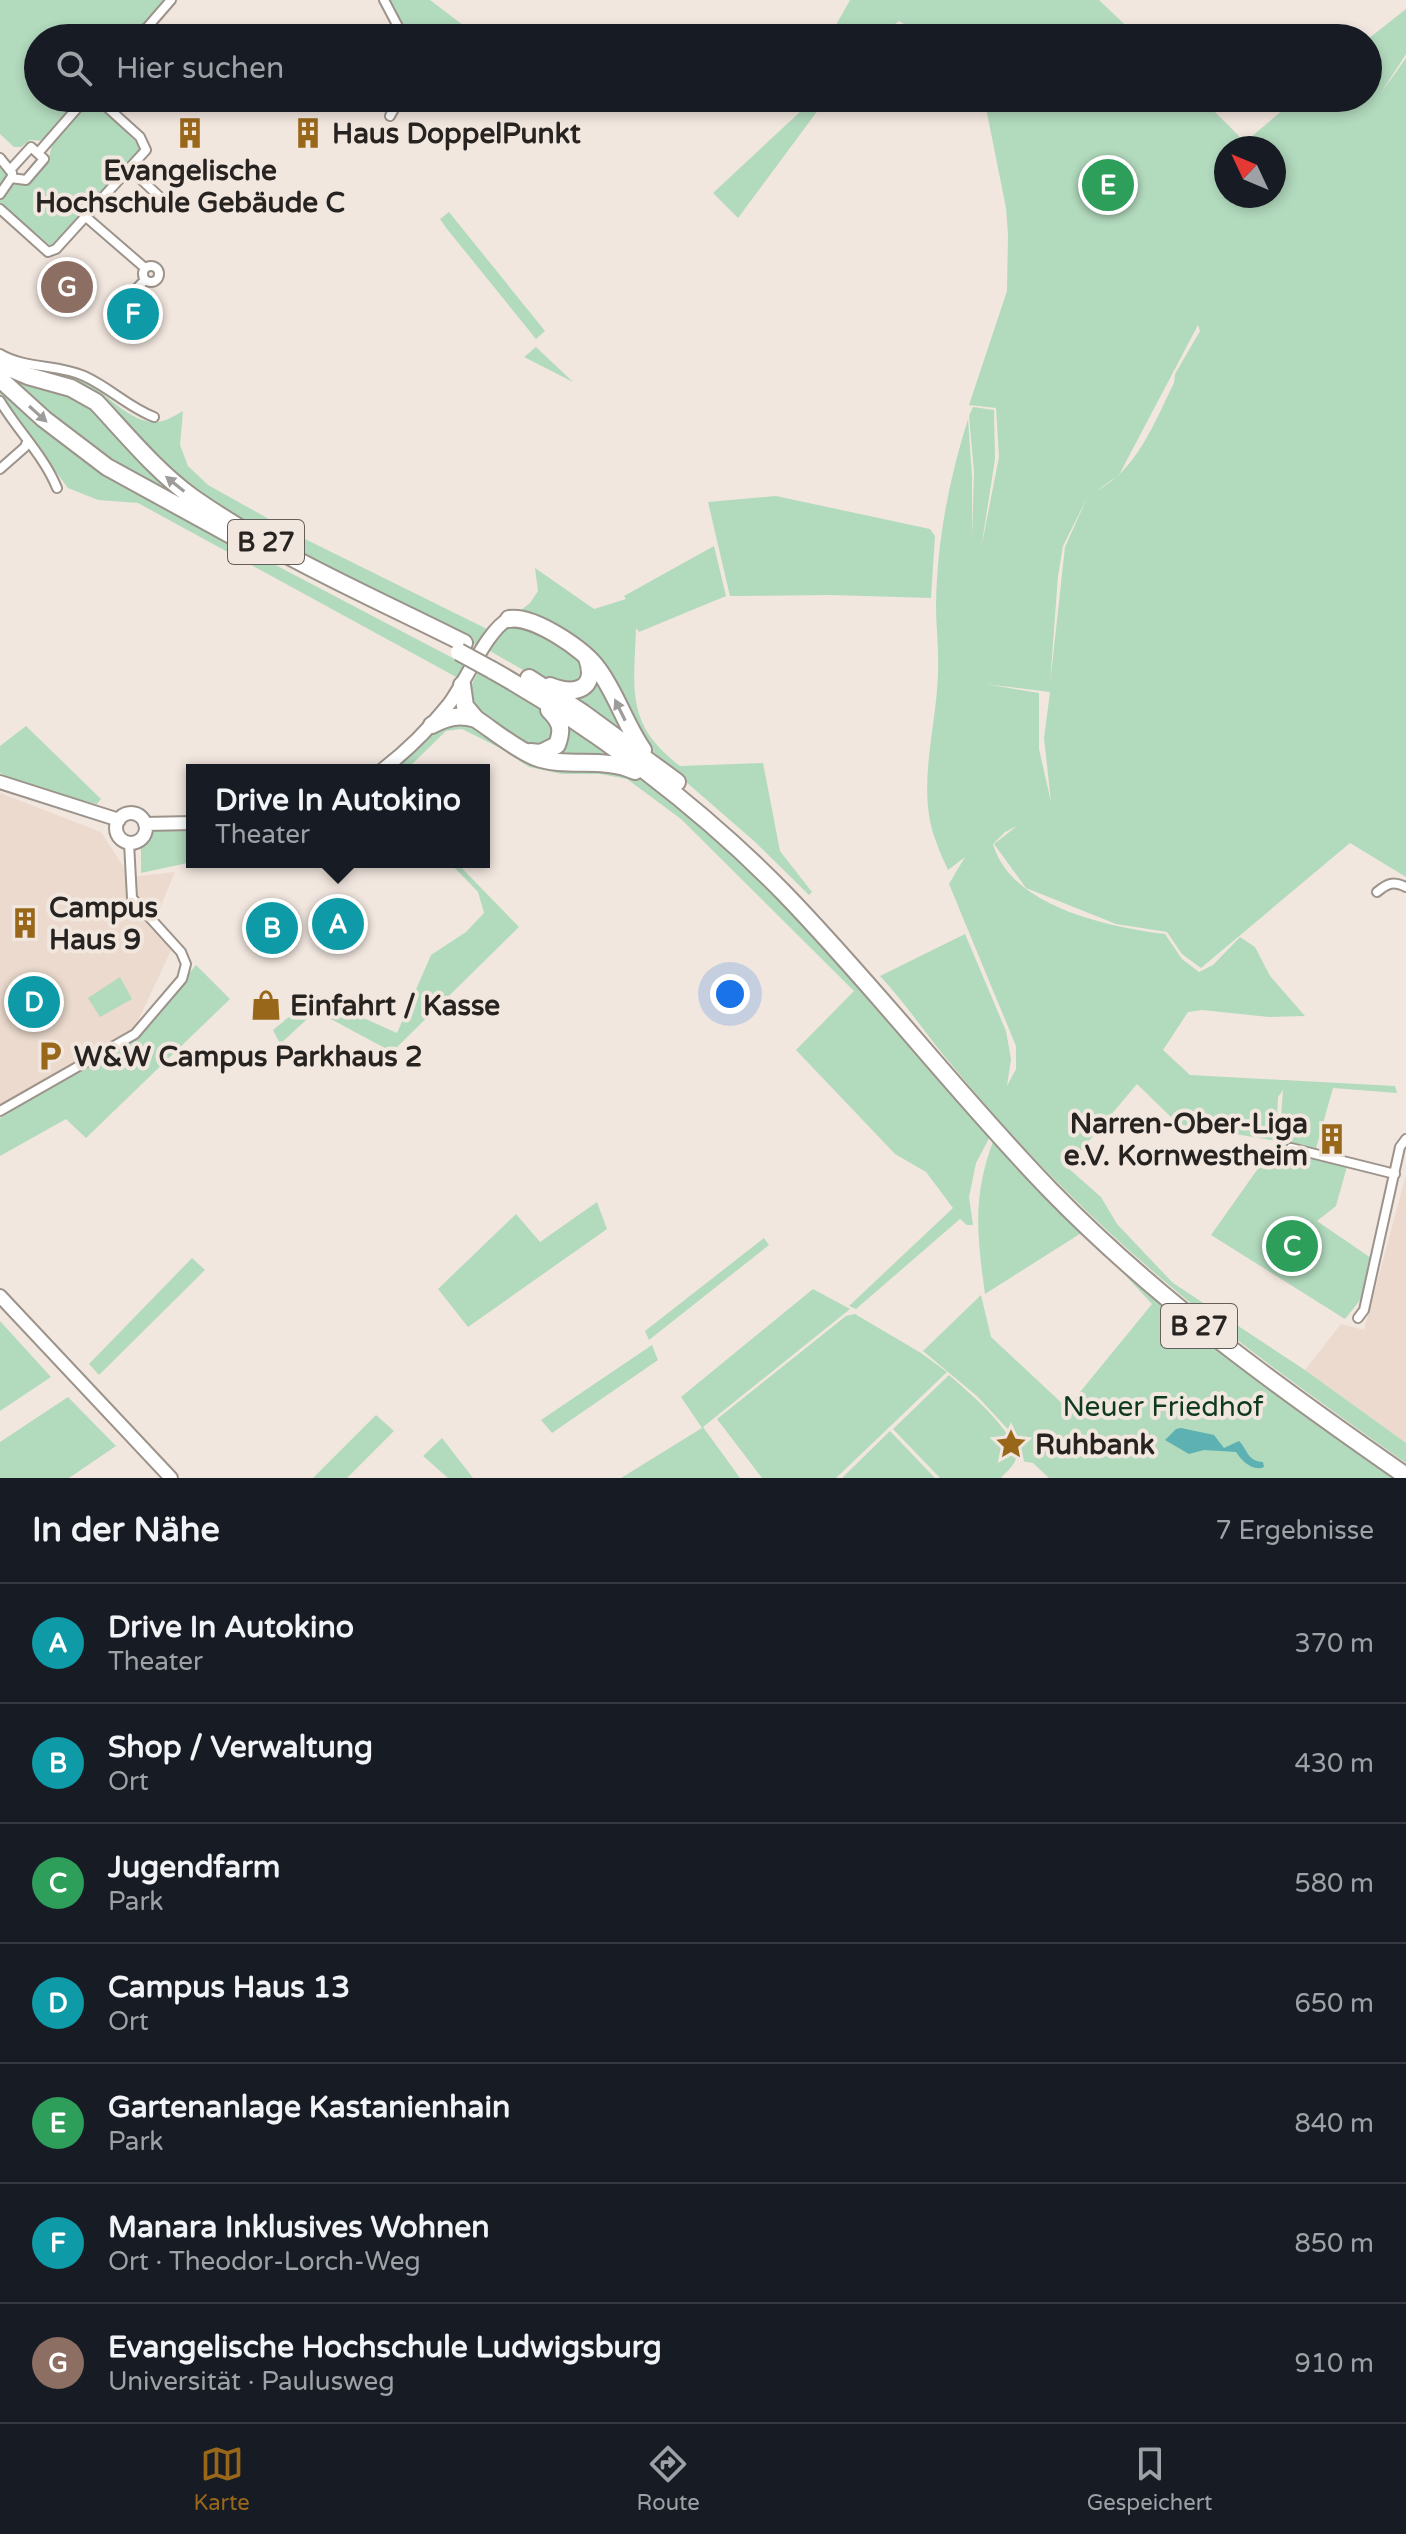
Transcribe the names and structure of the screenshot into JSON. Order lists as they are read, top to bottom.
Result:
{
  "streets": {
    "highway": ["B 27"]
  },
  "parks": ["Neuer Friedhof"],
  "places": {
    "building": [
      "Evangelische Hochschule Gebäude C",
      "Haus DoppelPunkt",
      "Campus Haus 9",
      "Narren-Ober-Liga e.V. Kornwestheim"
    ],
    "shop": ["Einfahrt / Kasse"],
    "parking": ["W&W Campus Parkhaus 2"],
    "place": ["Ruhbank"]
  },
  "north": "top left",
  "page": {
    "search": "Hier suchen",
    "pins": [
      "E",
      "G",
      "F",
      "A",
      "B",
      "D",
      "C"
    ],
    "popup": ["Drive In Autokino", "Theater"],
    "heading": ["In der Nähe", "7 Ergebnisse"],
    "list": [
      {
        "mark": "A",
        "name": "Drive In Autokino",
        "note": "Theater",
        "value": "370 m"
      },
      {
        "mark": "B",
        "name": "Shop / Verwaltung",
        "note": "Ort",
        "value": "430 m"
      },
      {
        "mark": "C",
        "name": "Jugendfarm",
        "note": "Park",
        "value": "580 m"
      },
      {
        "mark": "D",
        "name": "Campus Haus 13",
        "note": "Ort",
        "value": "650 m"
      },
      {
        "mark": "E",
        "name": "Gartenanlage Kastanienhain",
        "note": "Park",
        "value": "840 m"
      },
      {
        "mark": "F",
        "name": "Manara Inklusives Wohnen",
        "note": "Ort · Theodor-Lorch-Weg",
        "value": "850 m"
      },
      {
        "mark": "G",
        "name": "Evangelische Hochschule Ludwigsburg",
        "note": "Universität · Paulusweg",
        "value": "910 m"
      }
    ],
    "nav": ["Karte", "Route", "Gespeichert"]
  }
}
